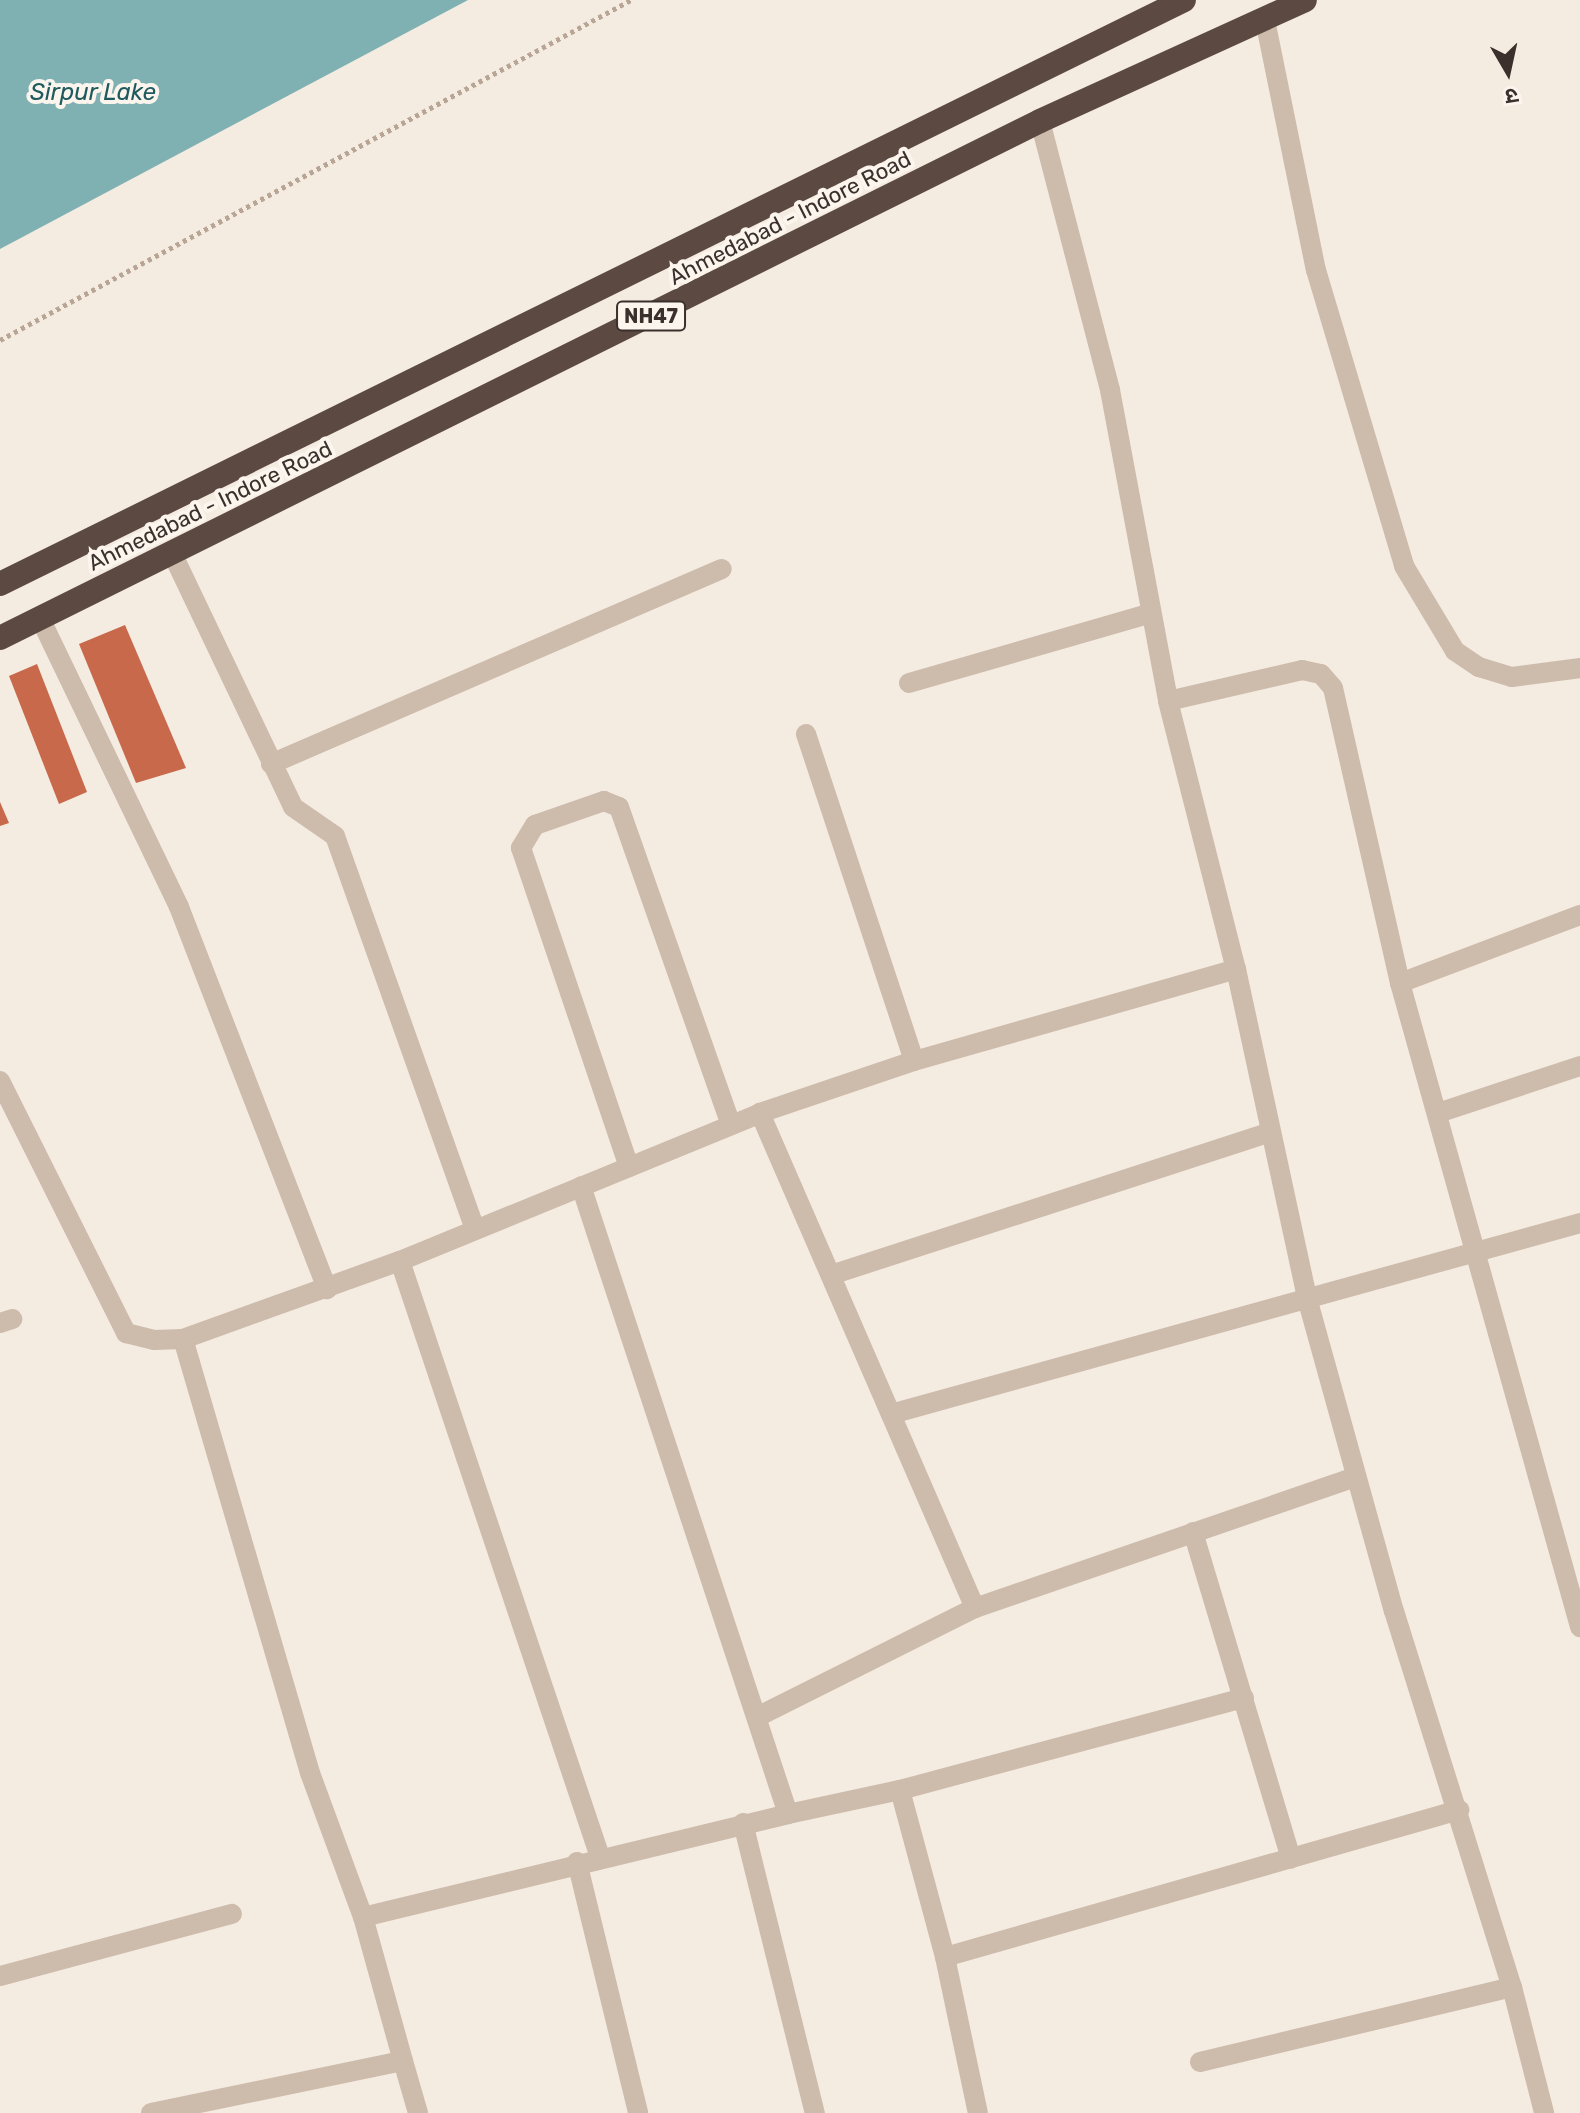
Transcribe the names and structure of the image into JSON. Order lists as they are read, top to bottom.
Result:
{
  "streets": {
    "highway": ["Ahmedabad - Indore Road", "NH47"]
  },
  "water": ["Sirpur Lake"],
  "north": "bottom"
}
